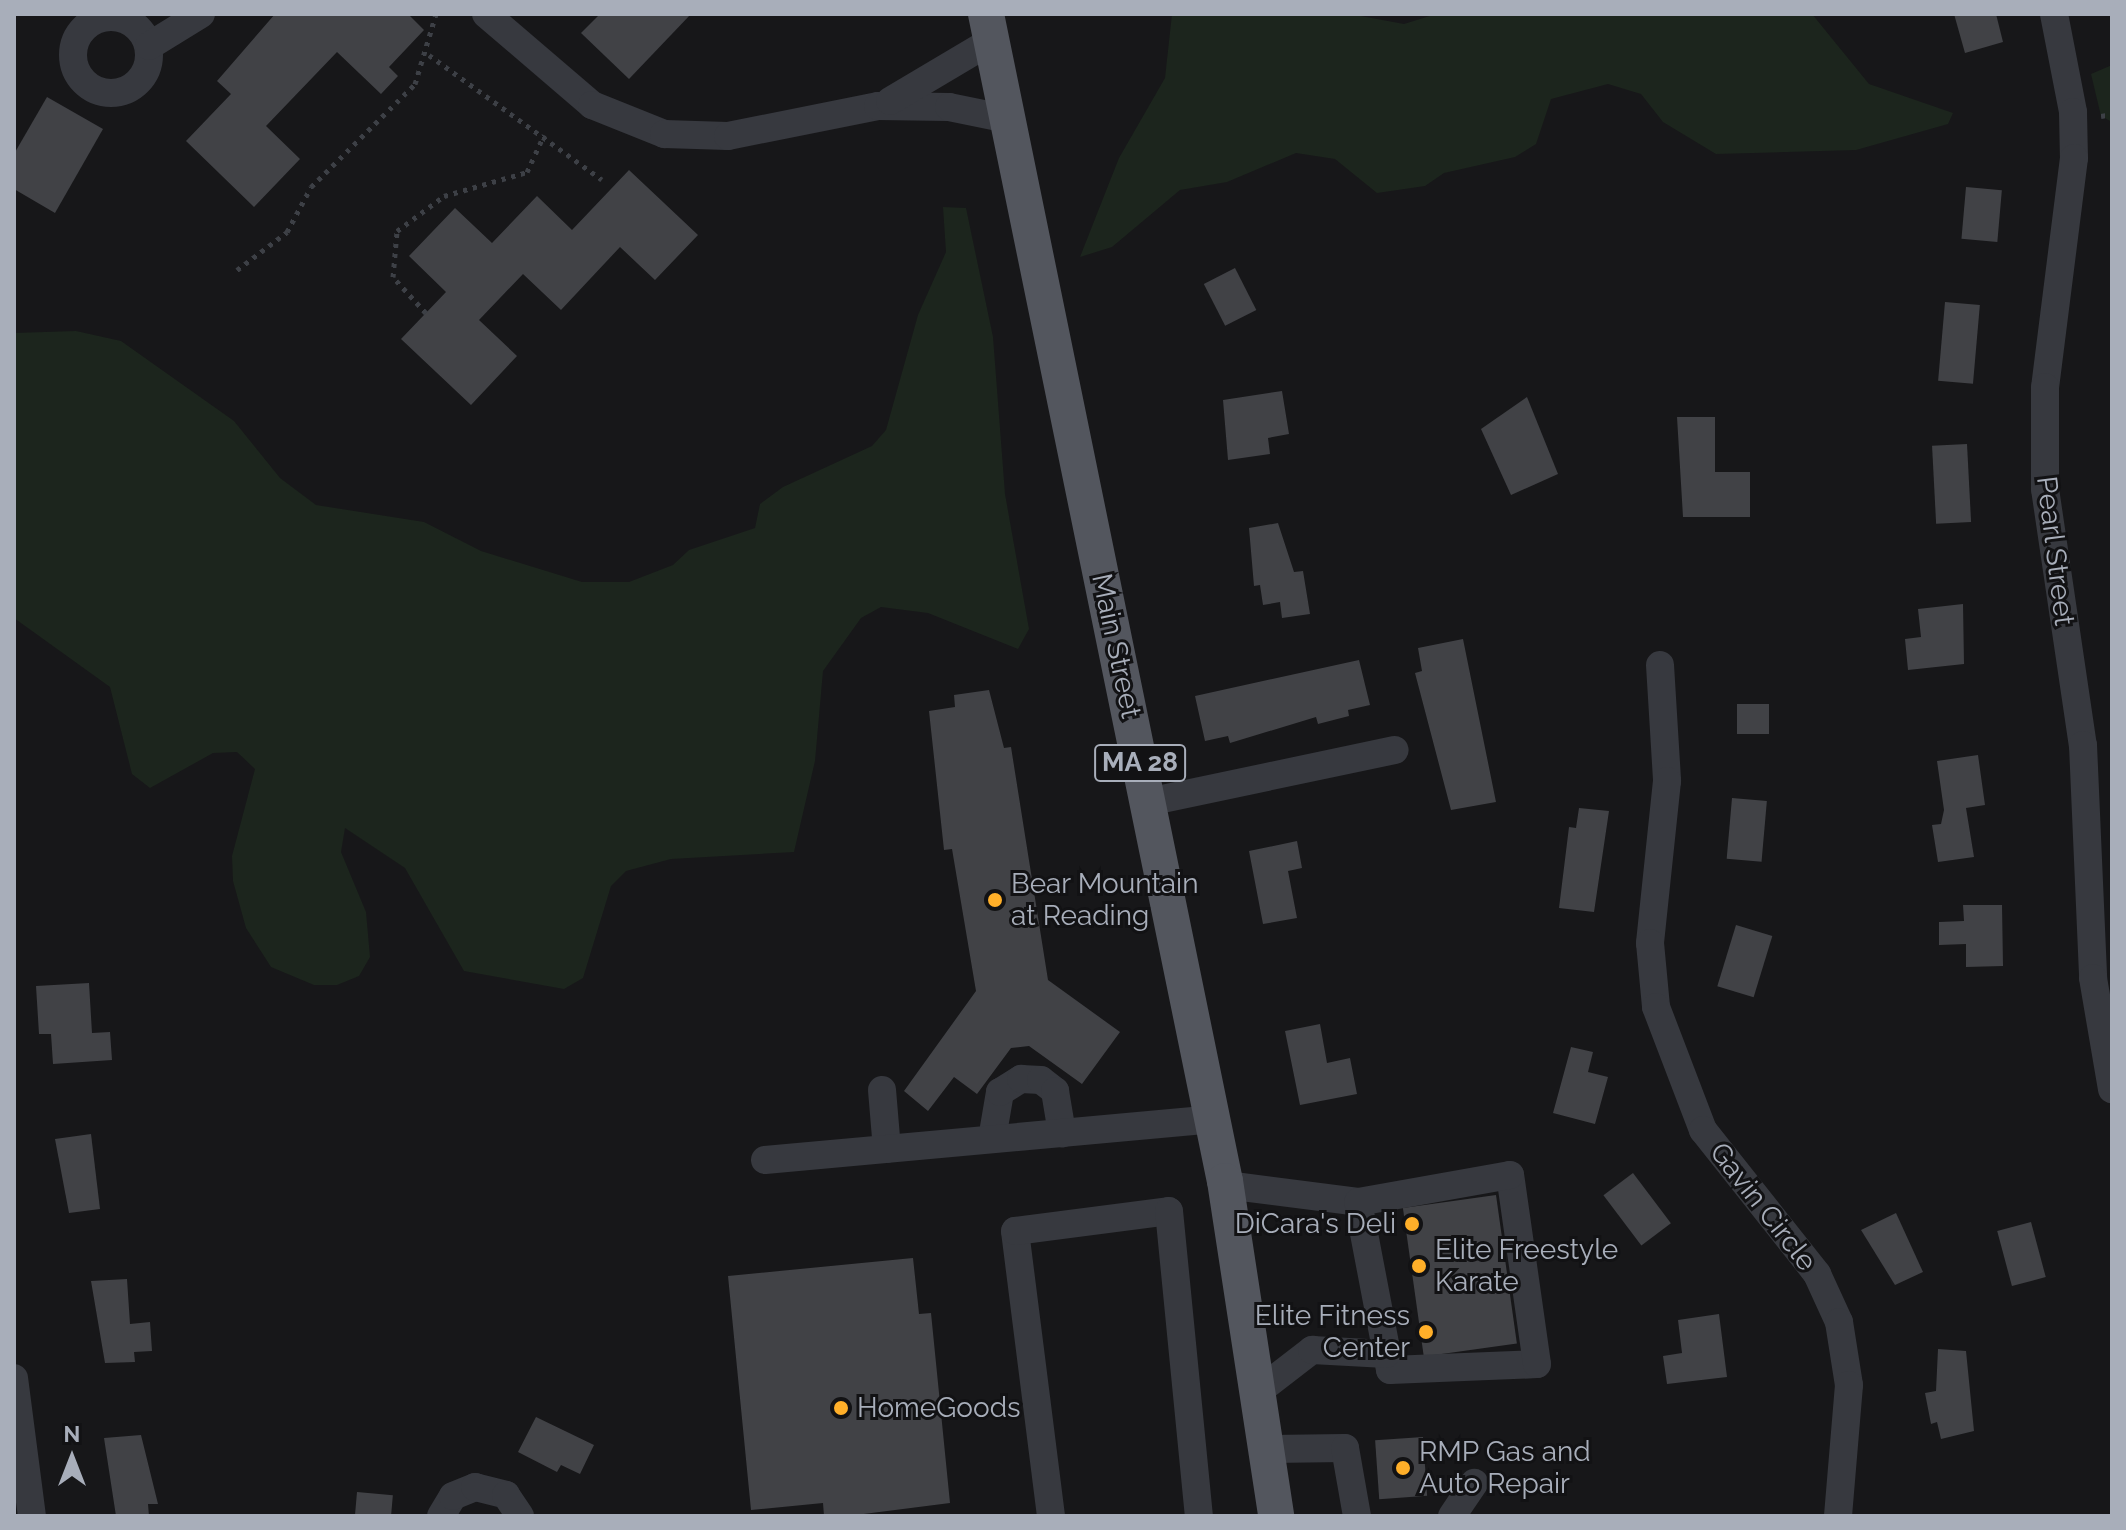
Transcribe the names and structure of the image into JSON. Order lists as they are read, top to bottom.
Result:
{
  "streets": {
    "main road": ["Main Street", "MA 28"],
    "street": ["Pearl Street", "Gavin Circle"]
  },
  "places": [
    "Bear Mountain at Reading",
    "DiCara's Deli",
    "Elite Freestyle Karate",
    "Elite Fitness Center",
    "HomeGoods",
    "RMP Gas and Auto Repair"
  ],
  "north": "top"
}
